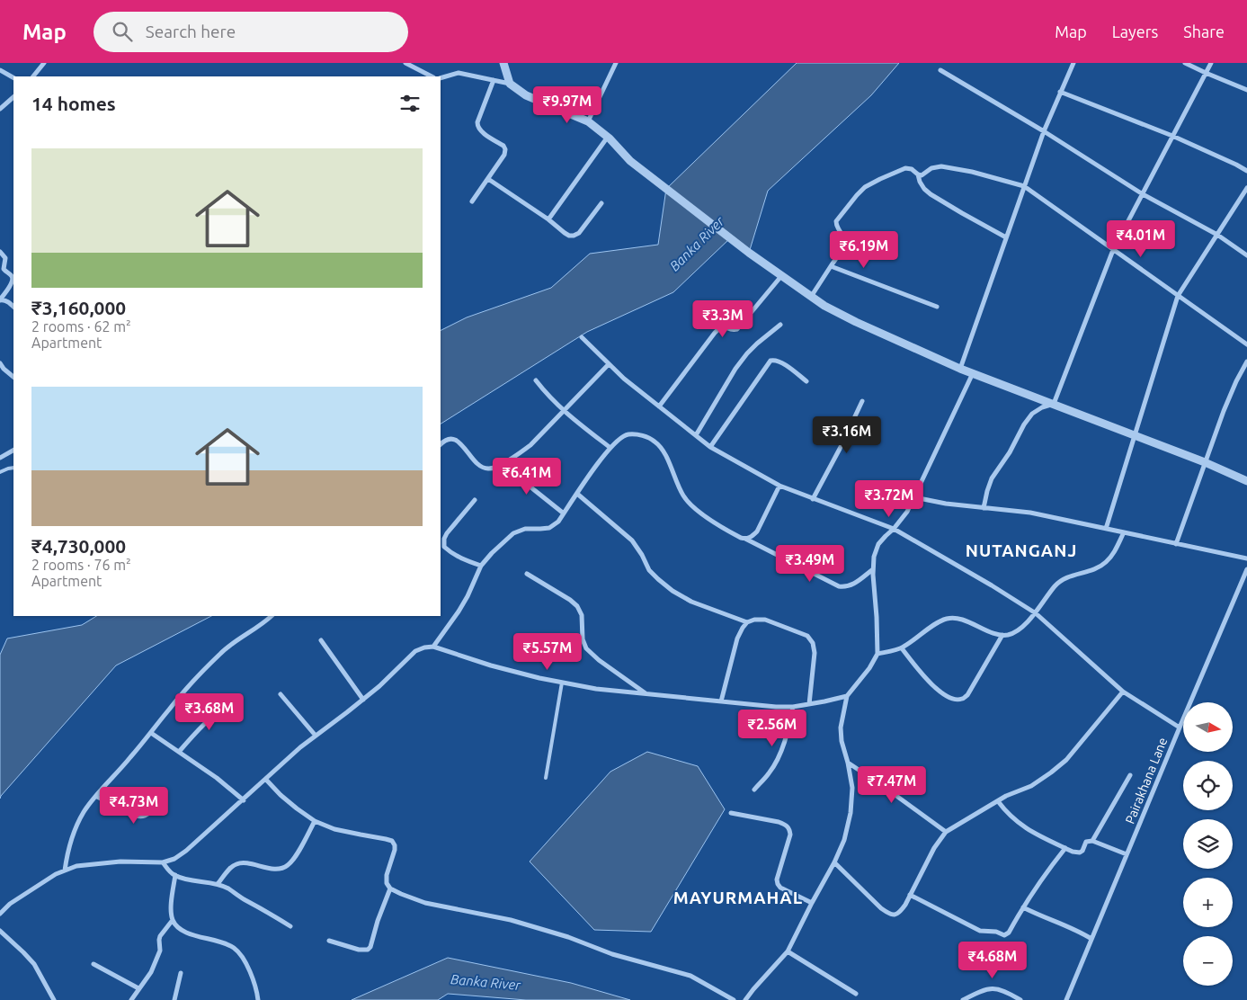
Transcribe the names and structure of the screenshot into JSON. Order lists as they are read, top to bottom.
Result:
{
  "streets": {
    "street": ["Pairakhana Lane"]
  },
  "districts": ["NUTANGANJ", "MAYURMAHAL"],
  "water": ["Banka River"],
  "north": "right",
  "page": {
    "header": "Map",
    "search": "Search here",
    "nav": ["Map", "Layers", "Share"],
    "heading": "14 homes",
    "price": [
      "₹9.97M",
      "₹4.01M",
      "₹6.19M",
      "₹3.3M",
      "₹3.16M",
      "₹6.41M",
      "₹3.72M",
      "₹3.49M",
      "₹5.57M",
      "₹3.68M",
      "₹2.56M",
      "₹7.47M",
      "₹4.73M",
      "₹4.68M"
    ],
    "list": [
      {
        "name": "₹3,160,000",
        "note": "2 rooms · 62 m² · Apartment"
      },
      {
        "name": "₹4,730,000",
        "note": "2 rooms · 76 m² · Apartment"
      }
    ],
    "map_buttons": ["+", "−"]
  }
}
